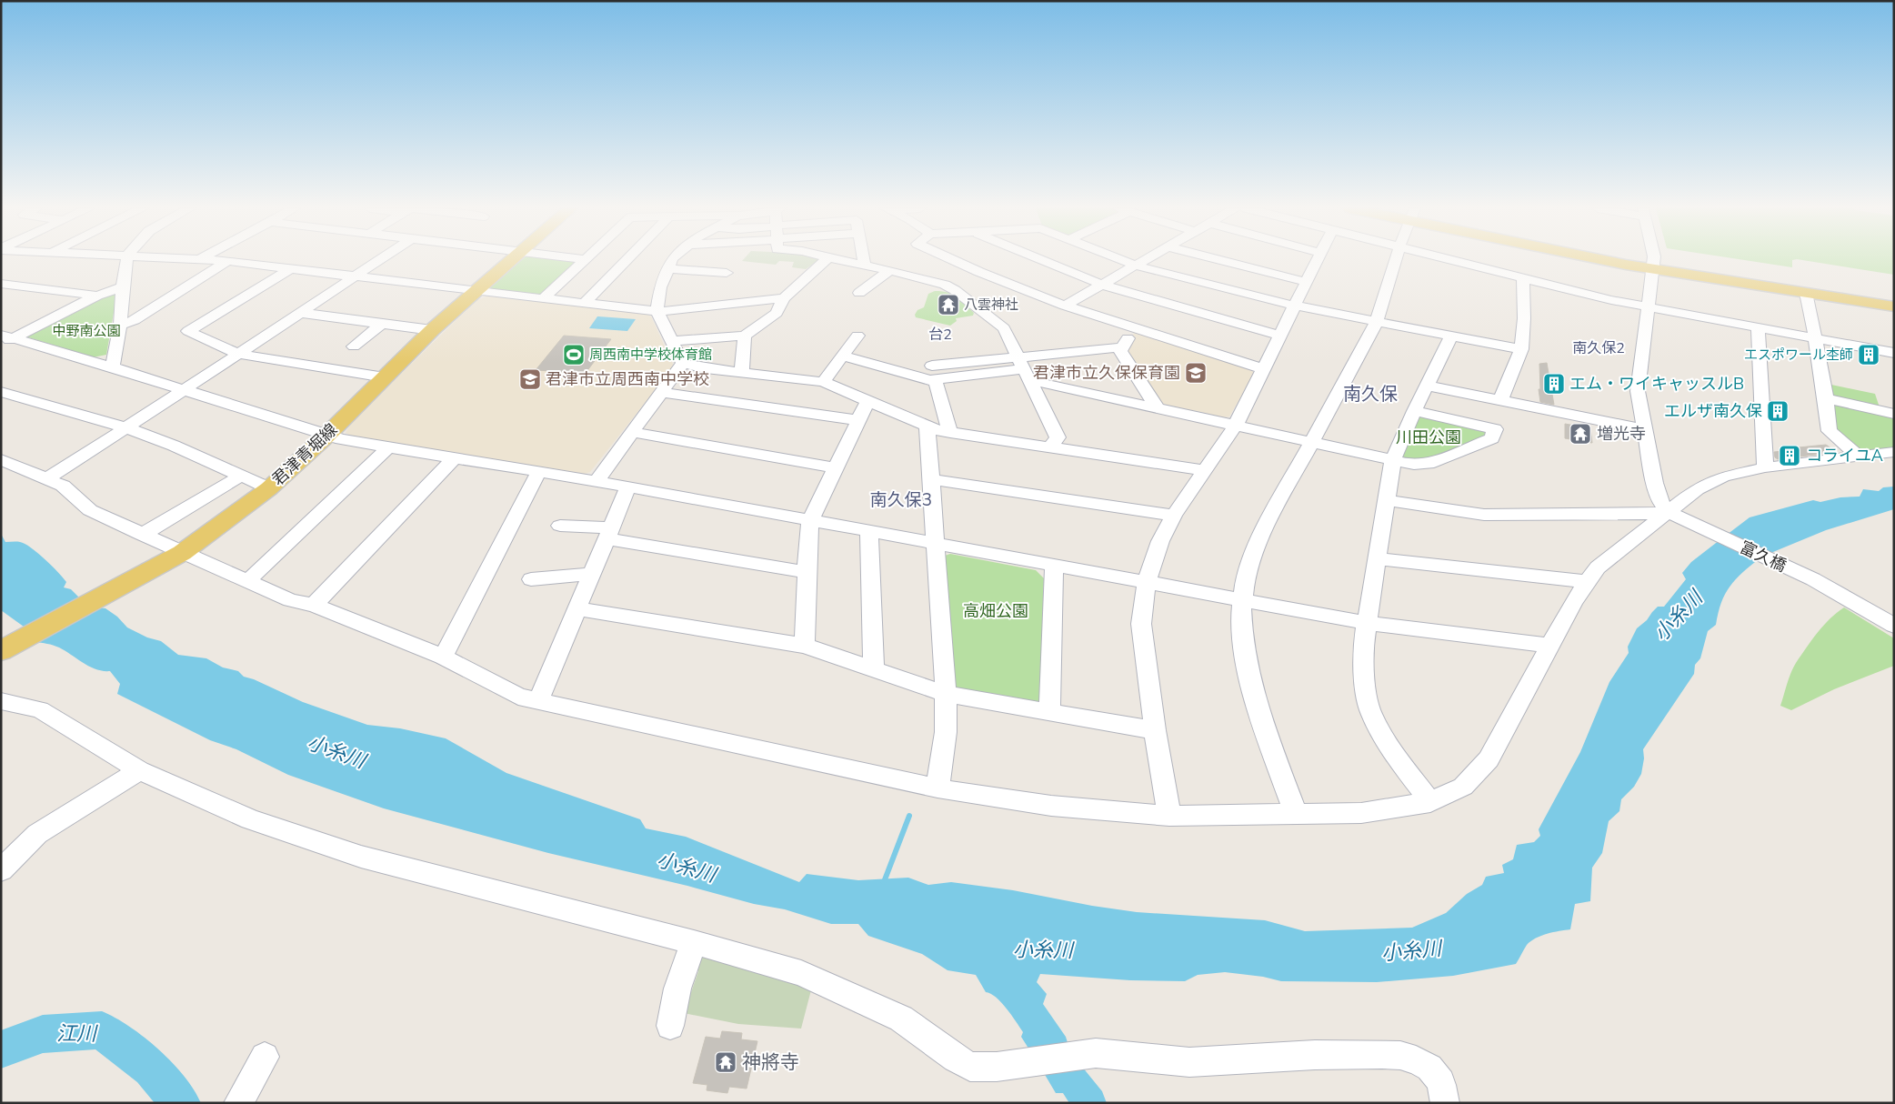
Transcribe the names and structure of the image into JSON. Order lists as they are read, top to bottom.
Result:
{
  "streets": {
    "main road": ["君津青堀線"],
    "street": ["富久橋"]
  },
  "districts": [
    "台2",
    "南久保2",
    "南久保",
    "南久保3"
  ],
  "water": ["小糸川", "江川"],
  "parks": ["中野南公園", "川田公園", "高畑公園"],
  "places": {
    "temple": ["八雲神社", "増光寺", "神將寺"],
    "sports": ["周西南中学校体育館"],
    "building": [
      "エスポワール杢師",
      "エム・ワイキャッスルB",
      "エルザ南久保",
      "コライユA"
    ],
    "school or university": ["君津市立久保保育園", "君津市立周西南中学校"]
  }
}
